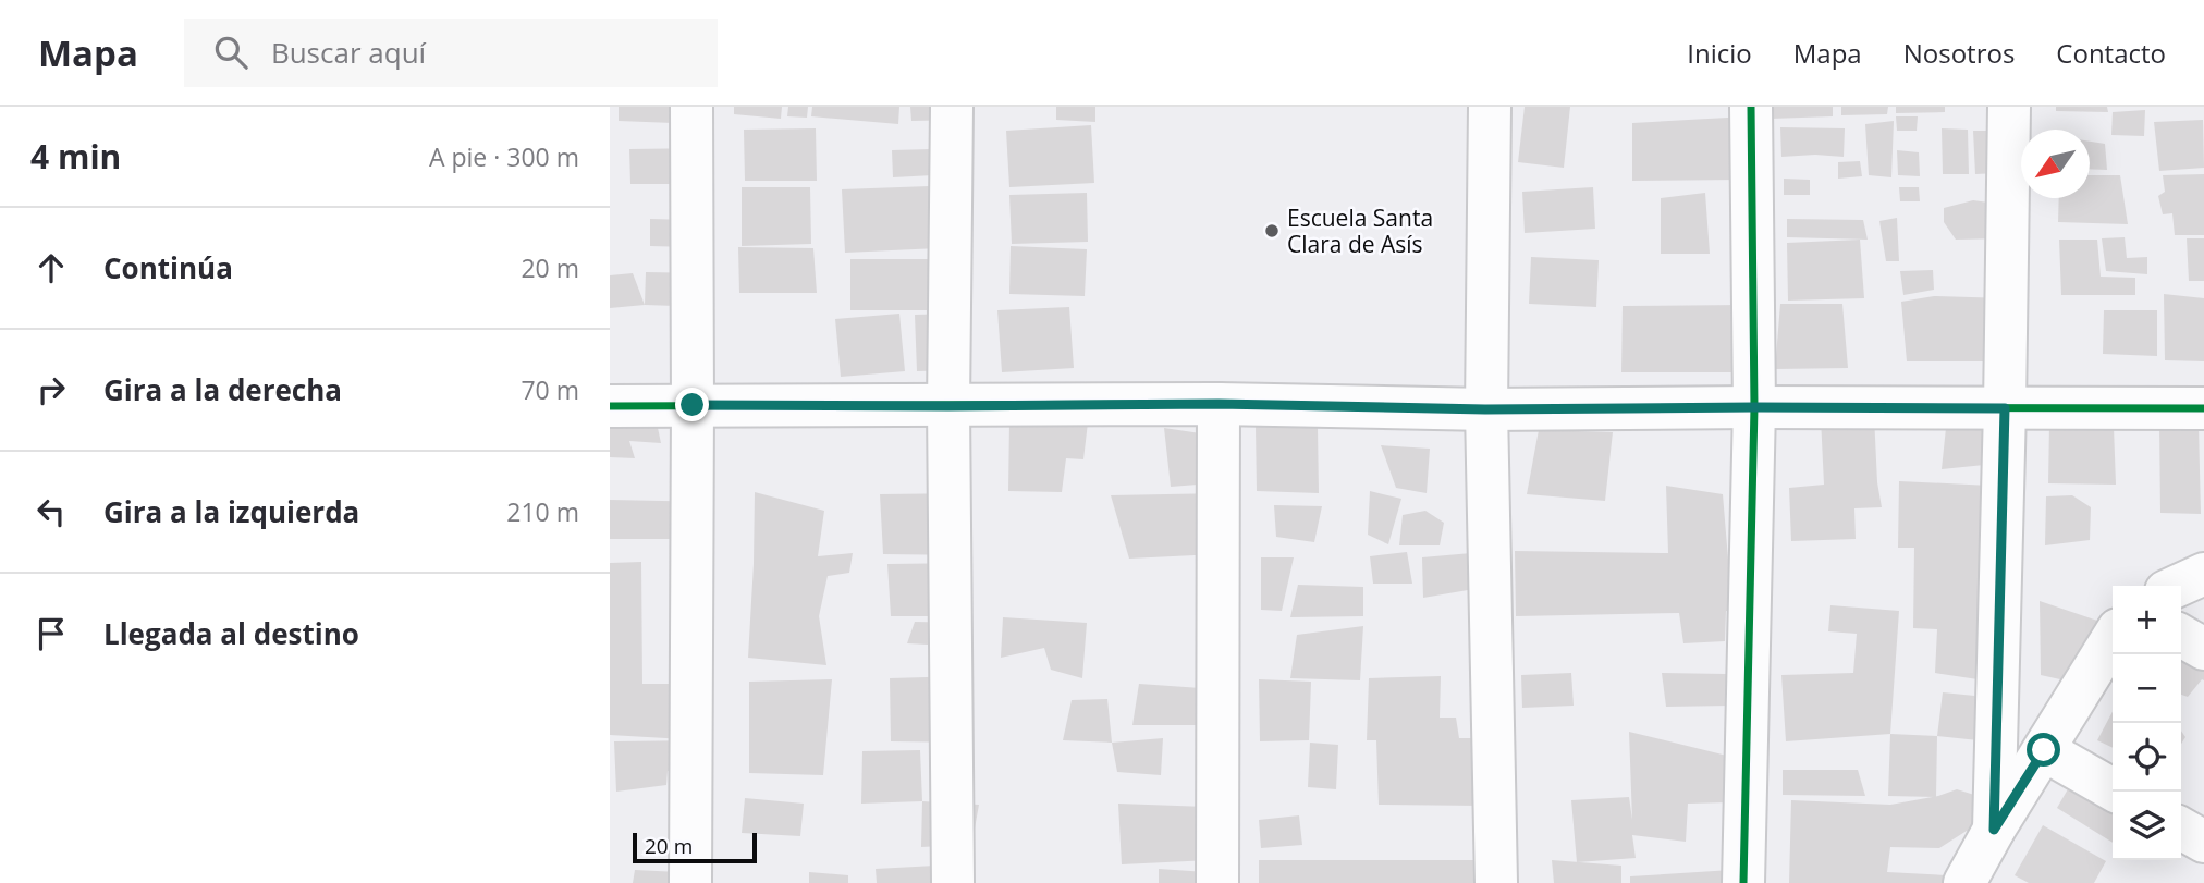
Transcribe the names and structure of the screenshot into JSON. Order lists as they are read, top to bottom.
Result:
{
  "places": ["Escuela Santa Clara de Asís"],
  "scale_bar": "20 m",
  "north": "bottom left",
  "page": {
    "header": "Mapa",
    "search": "Buscar aquí",
    "nav": [
      "Inicio",
      "Mapa",
      "Nosotros",
      "Contacto"
    ],
    "heading": ["4 min", "A pie · 300 m"],
    "list": [
      ["Continúa", "20 m"],
      ["Gira a la derecha", "70 m"],
      ["Gira a la izquierda", "210 m"],
      "Llegada al destino"
    ],
    "map_buttons": ["+", "−"],
    "scale": "20 m"
  }
}
